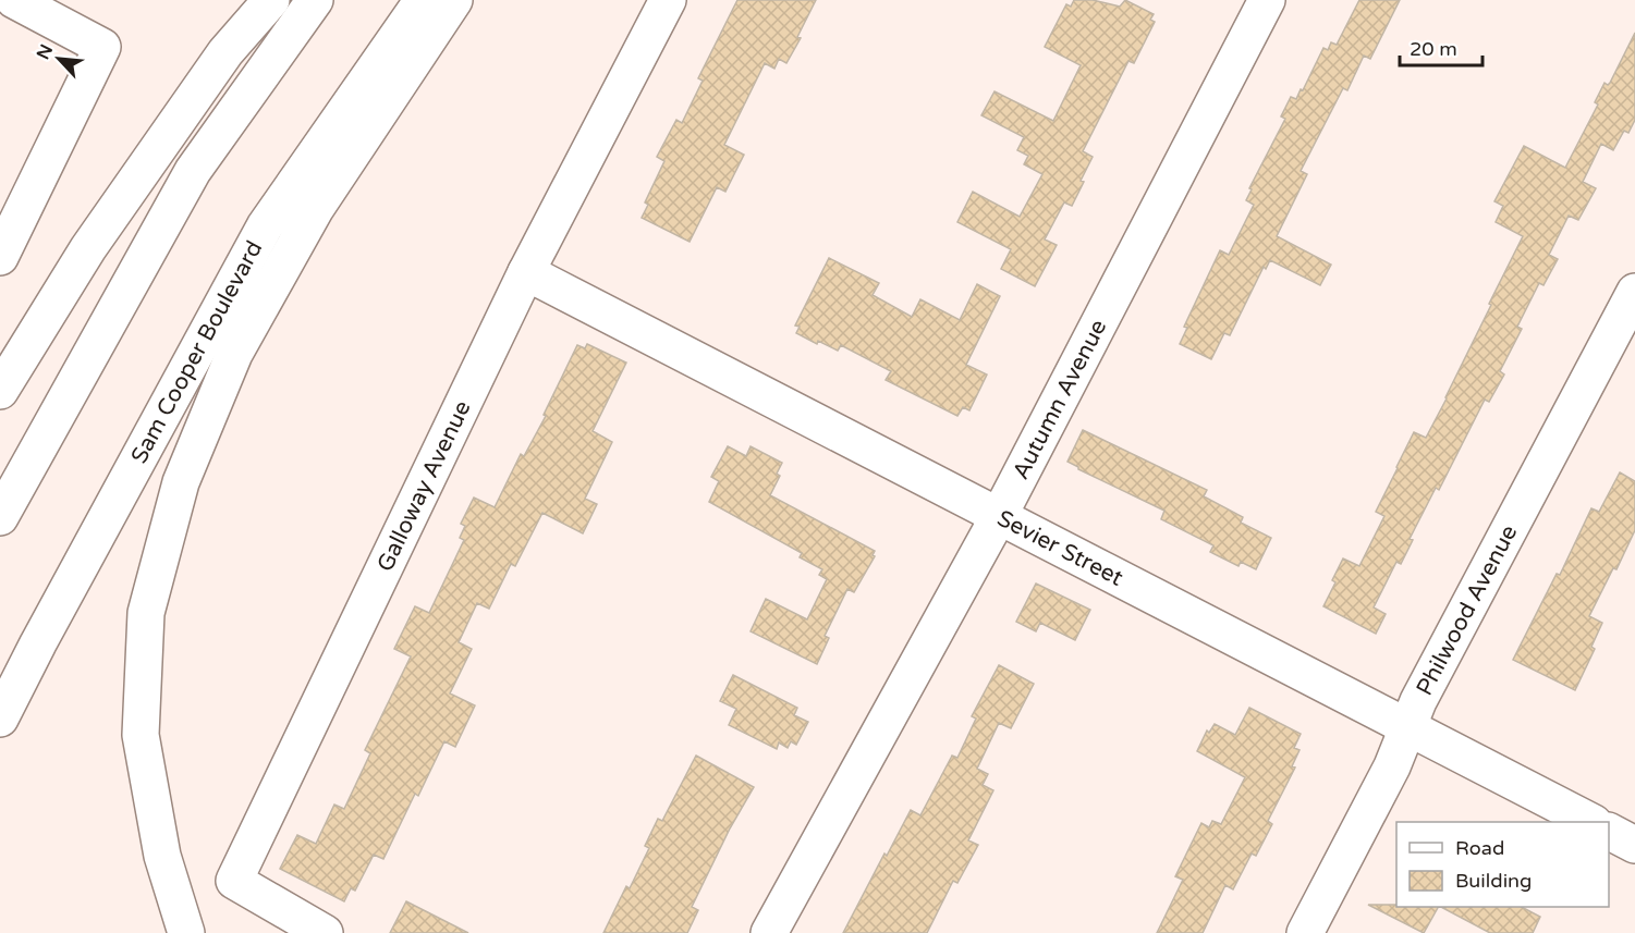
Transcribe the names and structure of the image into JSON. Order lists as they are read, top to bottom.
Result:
{
  "streets": {
    "main road": [
      "Sam Cooper Boulevard",
      "Autumn Avenue",
      "Galloway Avenue",
      "Sevier Street",
      "Philwood Avenue"
    ]
  },
  "crossings": [
    ["Autumn Avenue", "Sevier Street"],
    ["Galloway Avenue", "Sevier Street"],
    ["Sevier Street", "Philwood Avenue"]
  ],
  "legend": ["Road", "Building"],
  "scale_bar": "20 m",
  "north": "top left"
}
